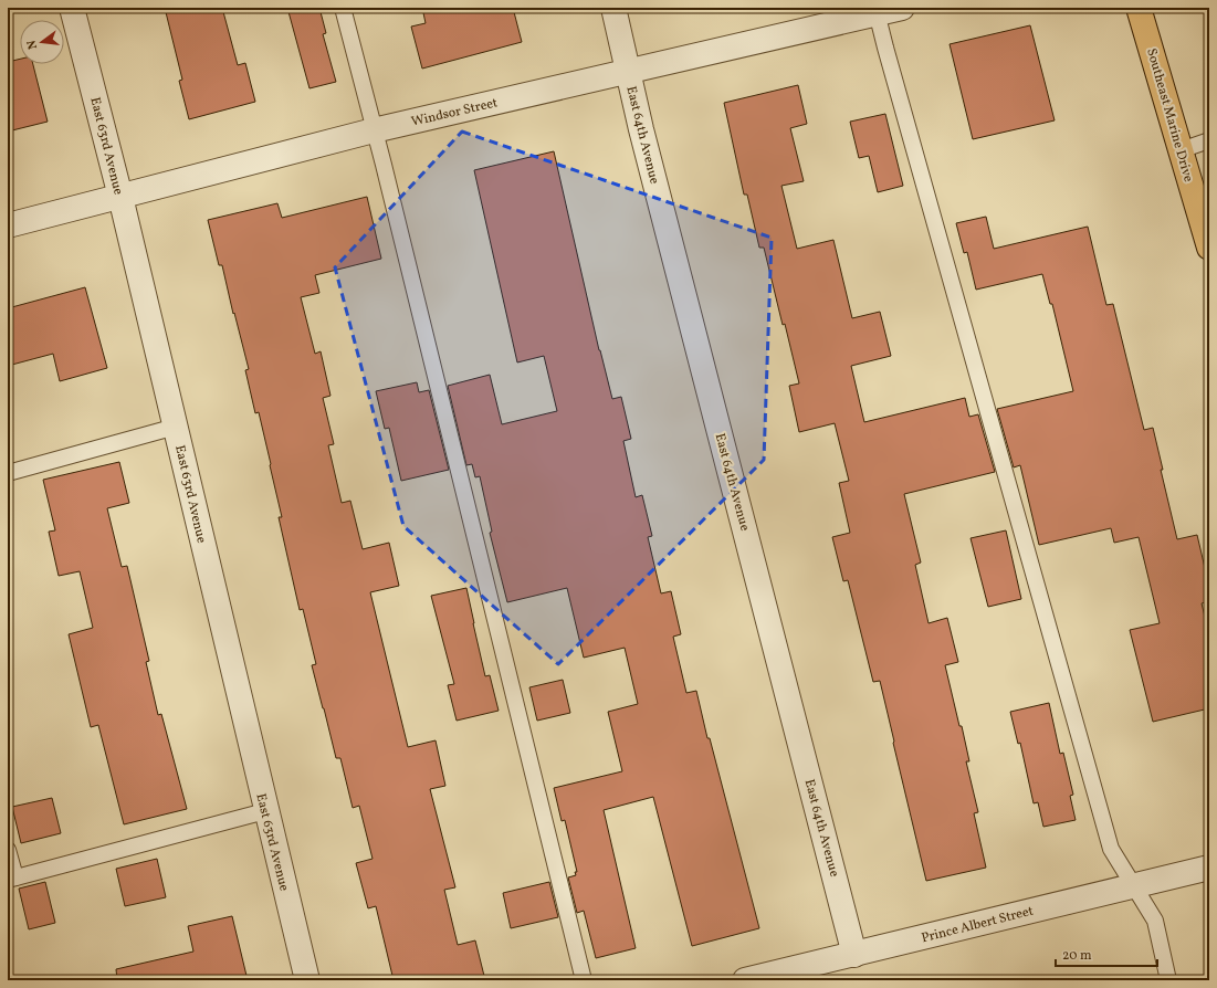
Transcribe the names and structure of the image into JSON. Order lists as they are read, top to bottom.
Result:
{
  "streets": {
    "main road": ["Southeast Marine Drive"],
    "street": [
      "Windsor Street",
      "East 64th Avenue",
      "East 63rd Avenue",
      "Prince Albert Street"
    ]
  },
  "crossings": [
    ["Windsor Street", "East 64th Avenue"],
    ["Windsor Street", "East 63rd Avenue"],
    ["East 64th Avenue", "Prince Albert Street"]
  ],
  "scale_bar": "20 m",
  "north": "left"
}
